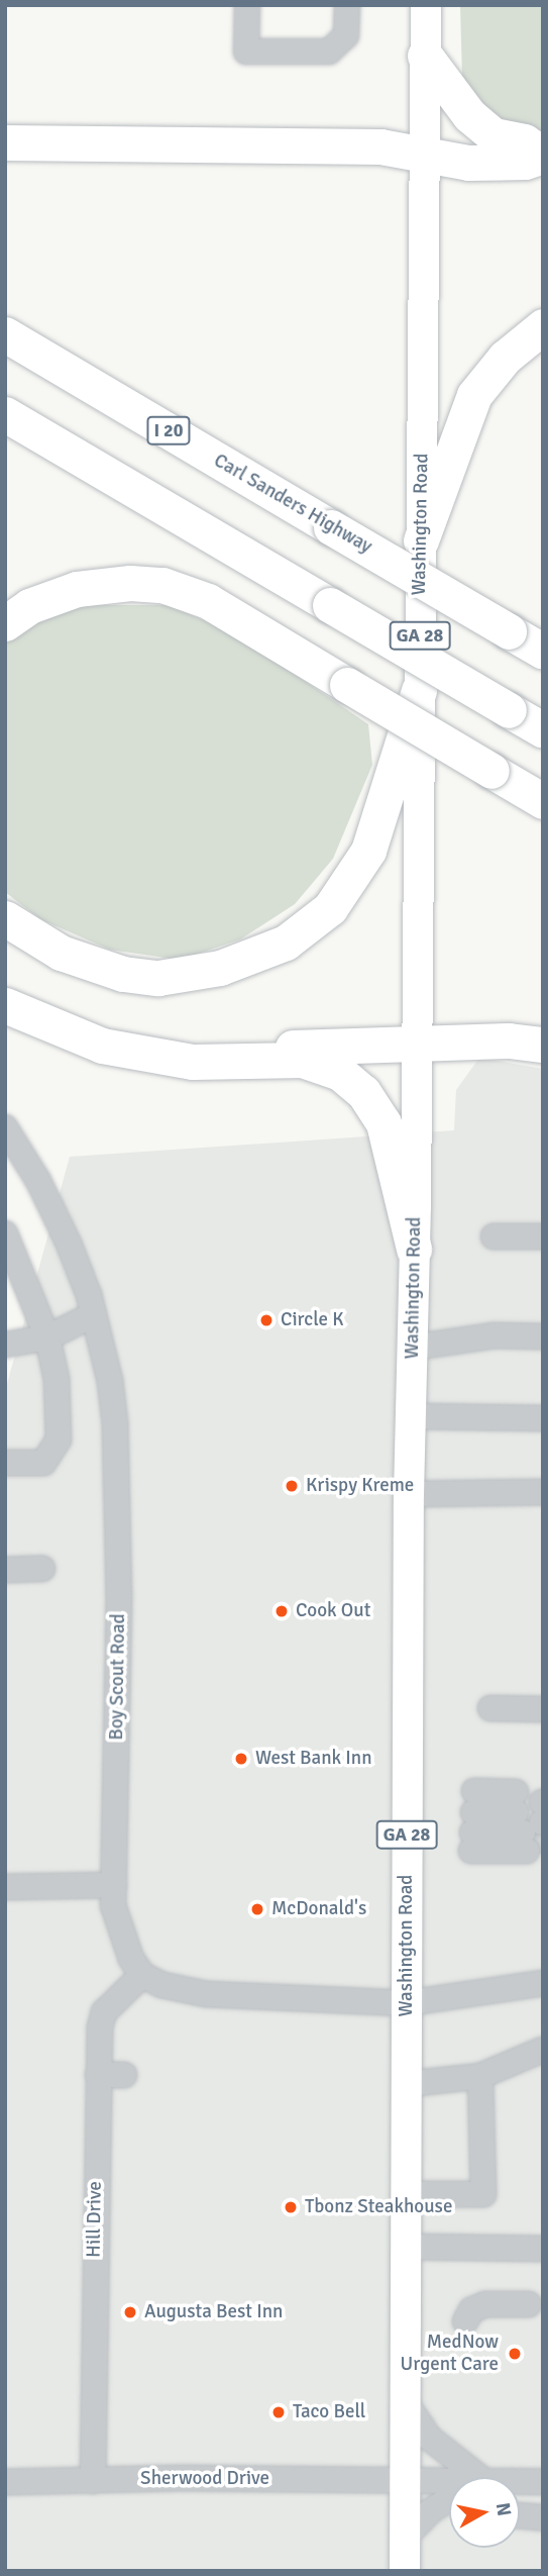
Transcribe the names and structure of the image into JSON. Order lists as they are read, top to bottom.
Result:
{
  "streets": {
    "highway": ["I 20", "Carl Sanders Highway"],
    "main road": ["Washington Road", "GA 28"],
    "street": ["Boy Scout Road", "Hill Drive", "Sherwood Drive"]
  },
  "crossings": [
    ["Washington Road", "Sherwood Drive"],
    ["Boy Scout Road", "Hill Drive"],
    ["Hill Drive", "Sherwood Drive"]
  ],
  "places": [
    "Circle K",
    "Krispy Kreme",
    "Cook Out",
    "West Bank Inn",
    "McDonald's",
    "Tbonz Steakhouse",
    "Augusta Best Inn",
    "MedNow Urgent Care",
    "Taco Bell"
  ],
  "north": "right"
}
